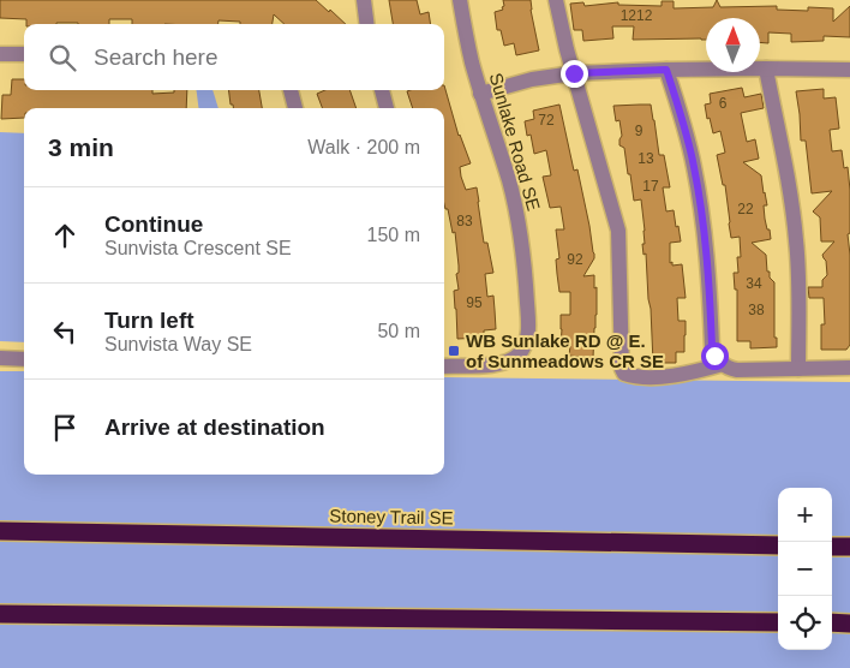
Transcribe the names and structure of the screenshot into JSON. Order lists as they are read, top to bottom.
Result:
{
  "streets": {
    "highway": ["Stoney Trail SE"],
    "street": ["Sunlake Road SE"]
  },
  "places": {
    "transit": ["WB Sunlake RD @ E. of Sunmeadows CR SE"]
  },
  "house_numbers": [
    "1212",
    "6",
    "72",
    "9",
    "13",
    "17",
    "22",
    "83",
    "92",
    "34",
    "95",
    "38"
  ],
  "north": "top",
  "page": {
    "search": "Search here",
    "heading": ["3 min", "Walk · 200 m"],
    "list": [
      ["Continue", "Sunvista Crescent SE", "150 m"],
      ["Turn left", "Sunvista Way SE", "50 m"],
      "Arrive at destination"
    ],
    "map_buttons": ["+", "−"]
  }
}
